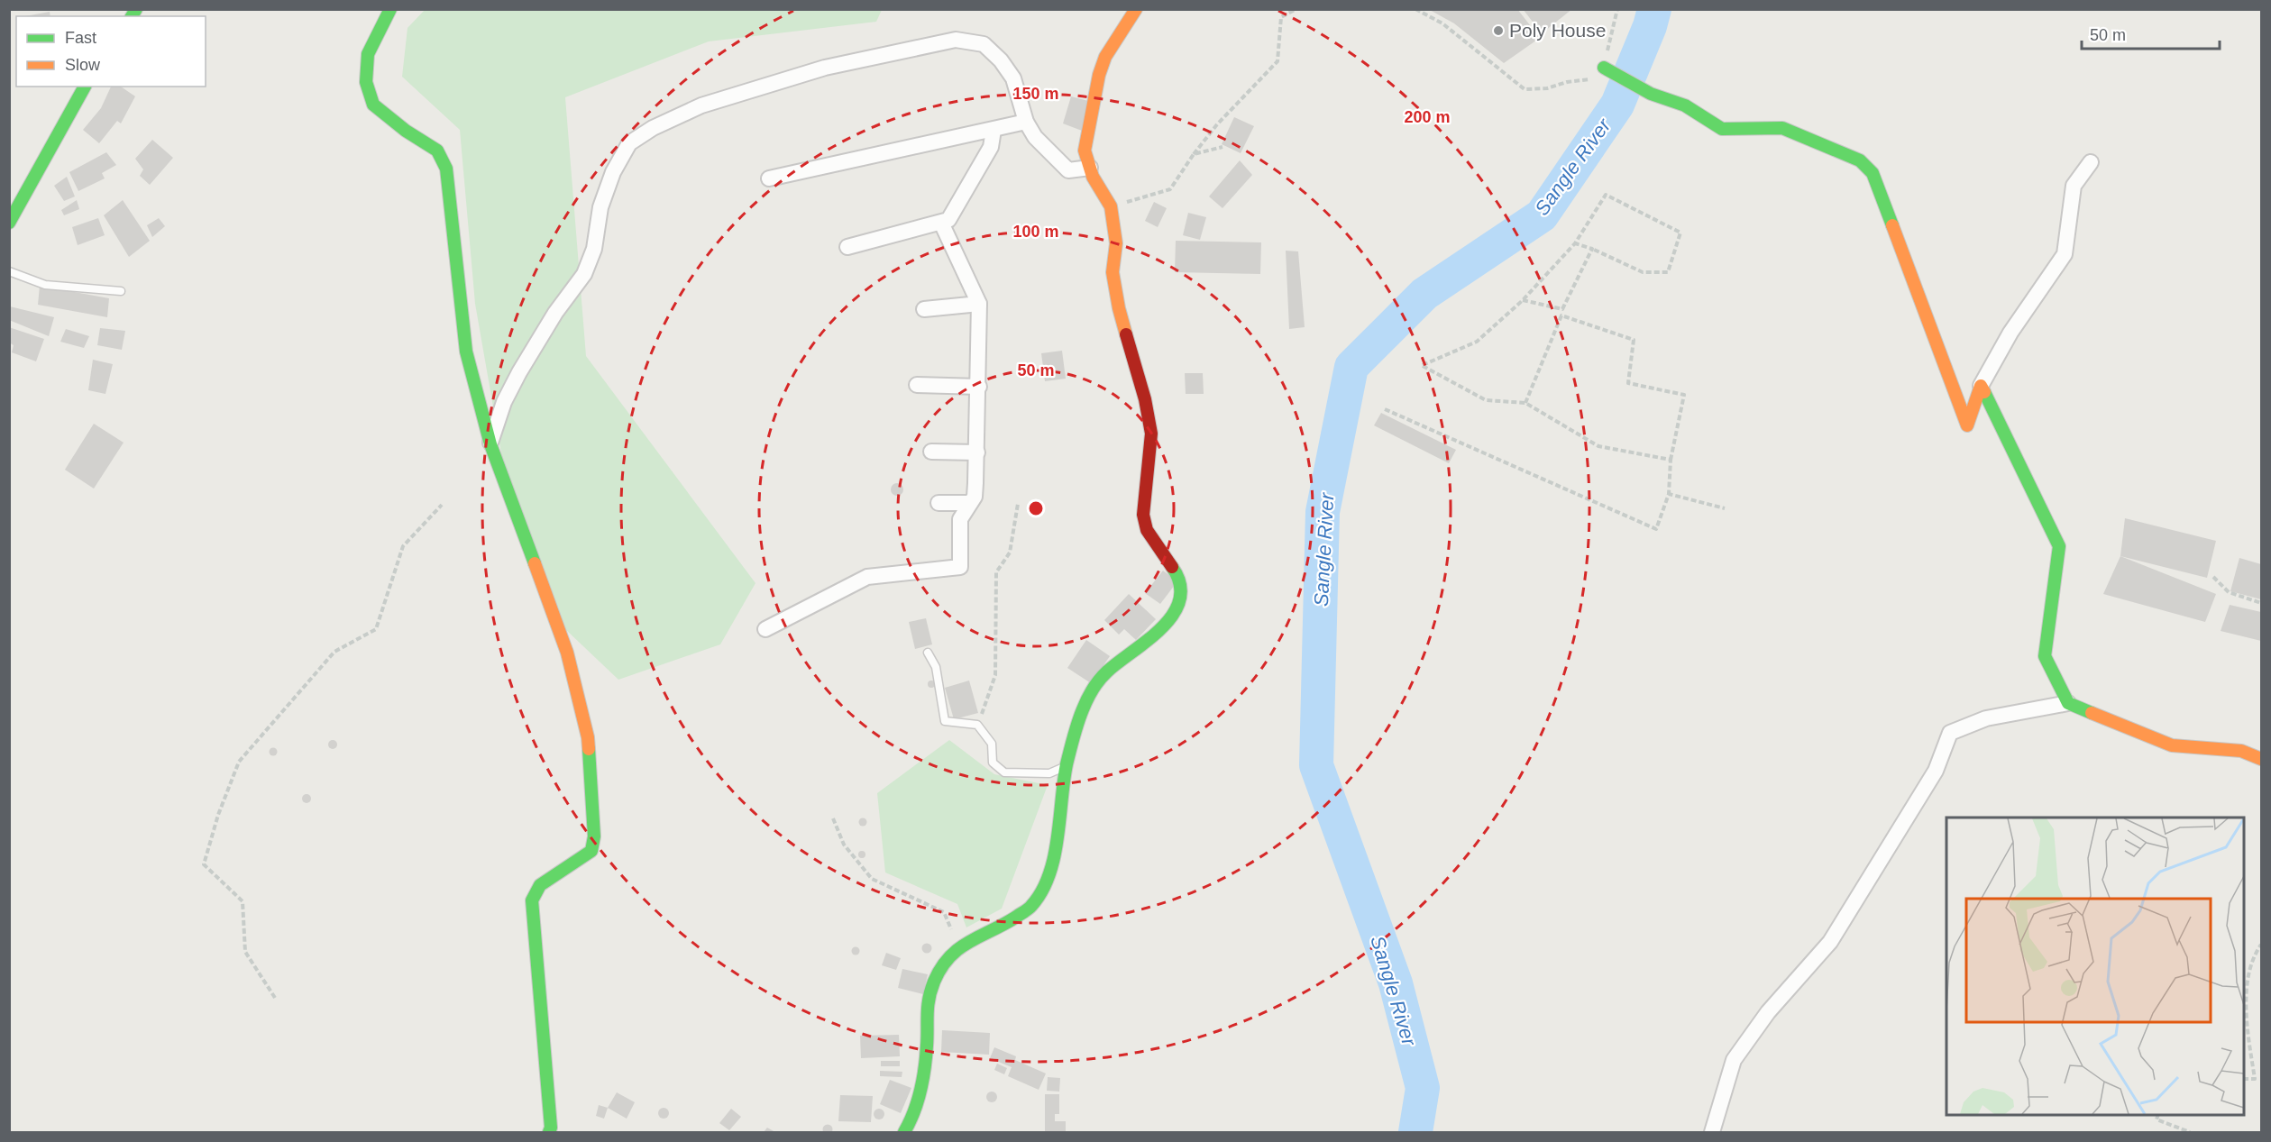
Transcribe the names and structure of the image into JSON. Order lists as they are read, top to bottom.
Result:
{
  "water": ["Sangle River"],
  "places": ["Poly House"],
  "legend": ["Fast", "Slow"],
  "scale_bar": "50 m",
  "rings": [
    "150 m",
    "200 m",
    "100 m",
    "50 m"
  ]
}
